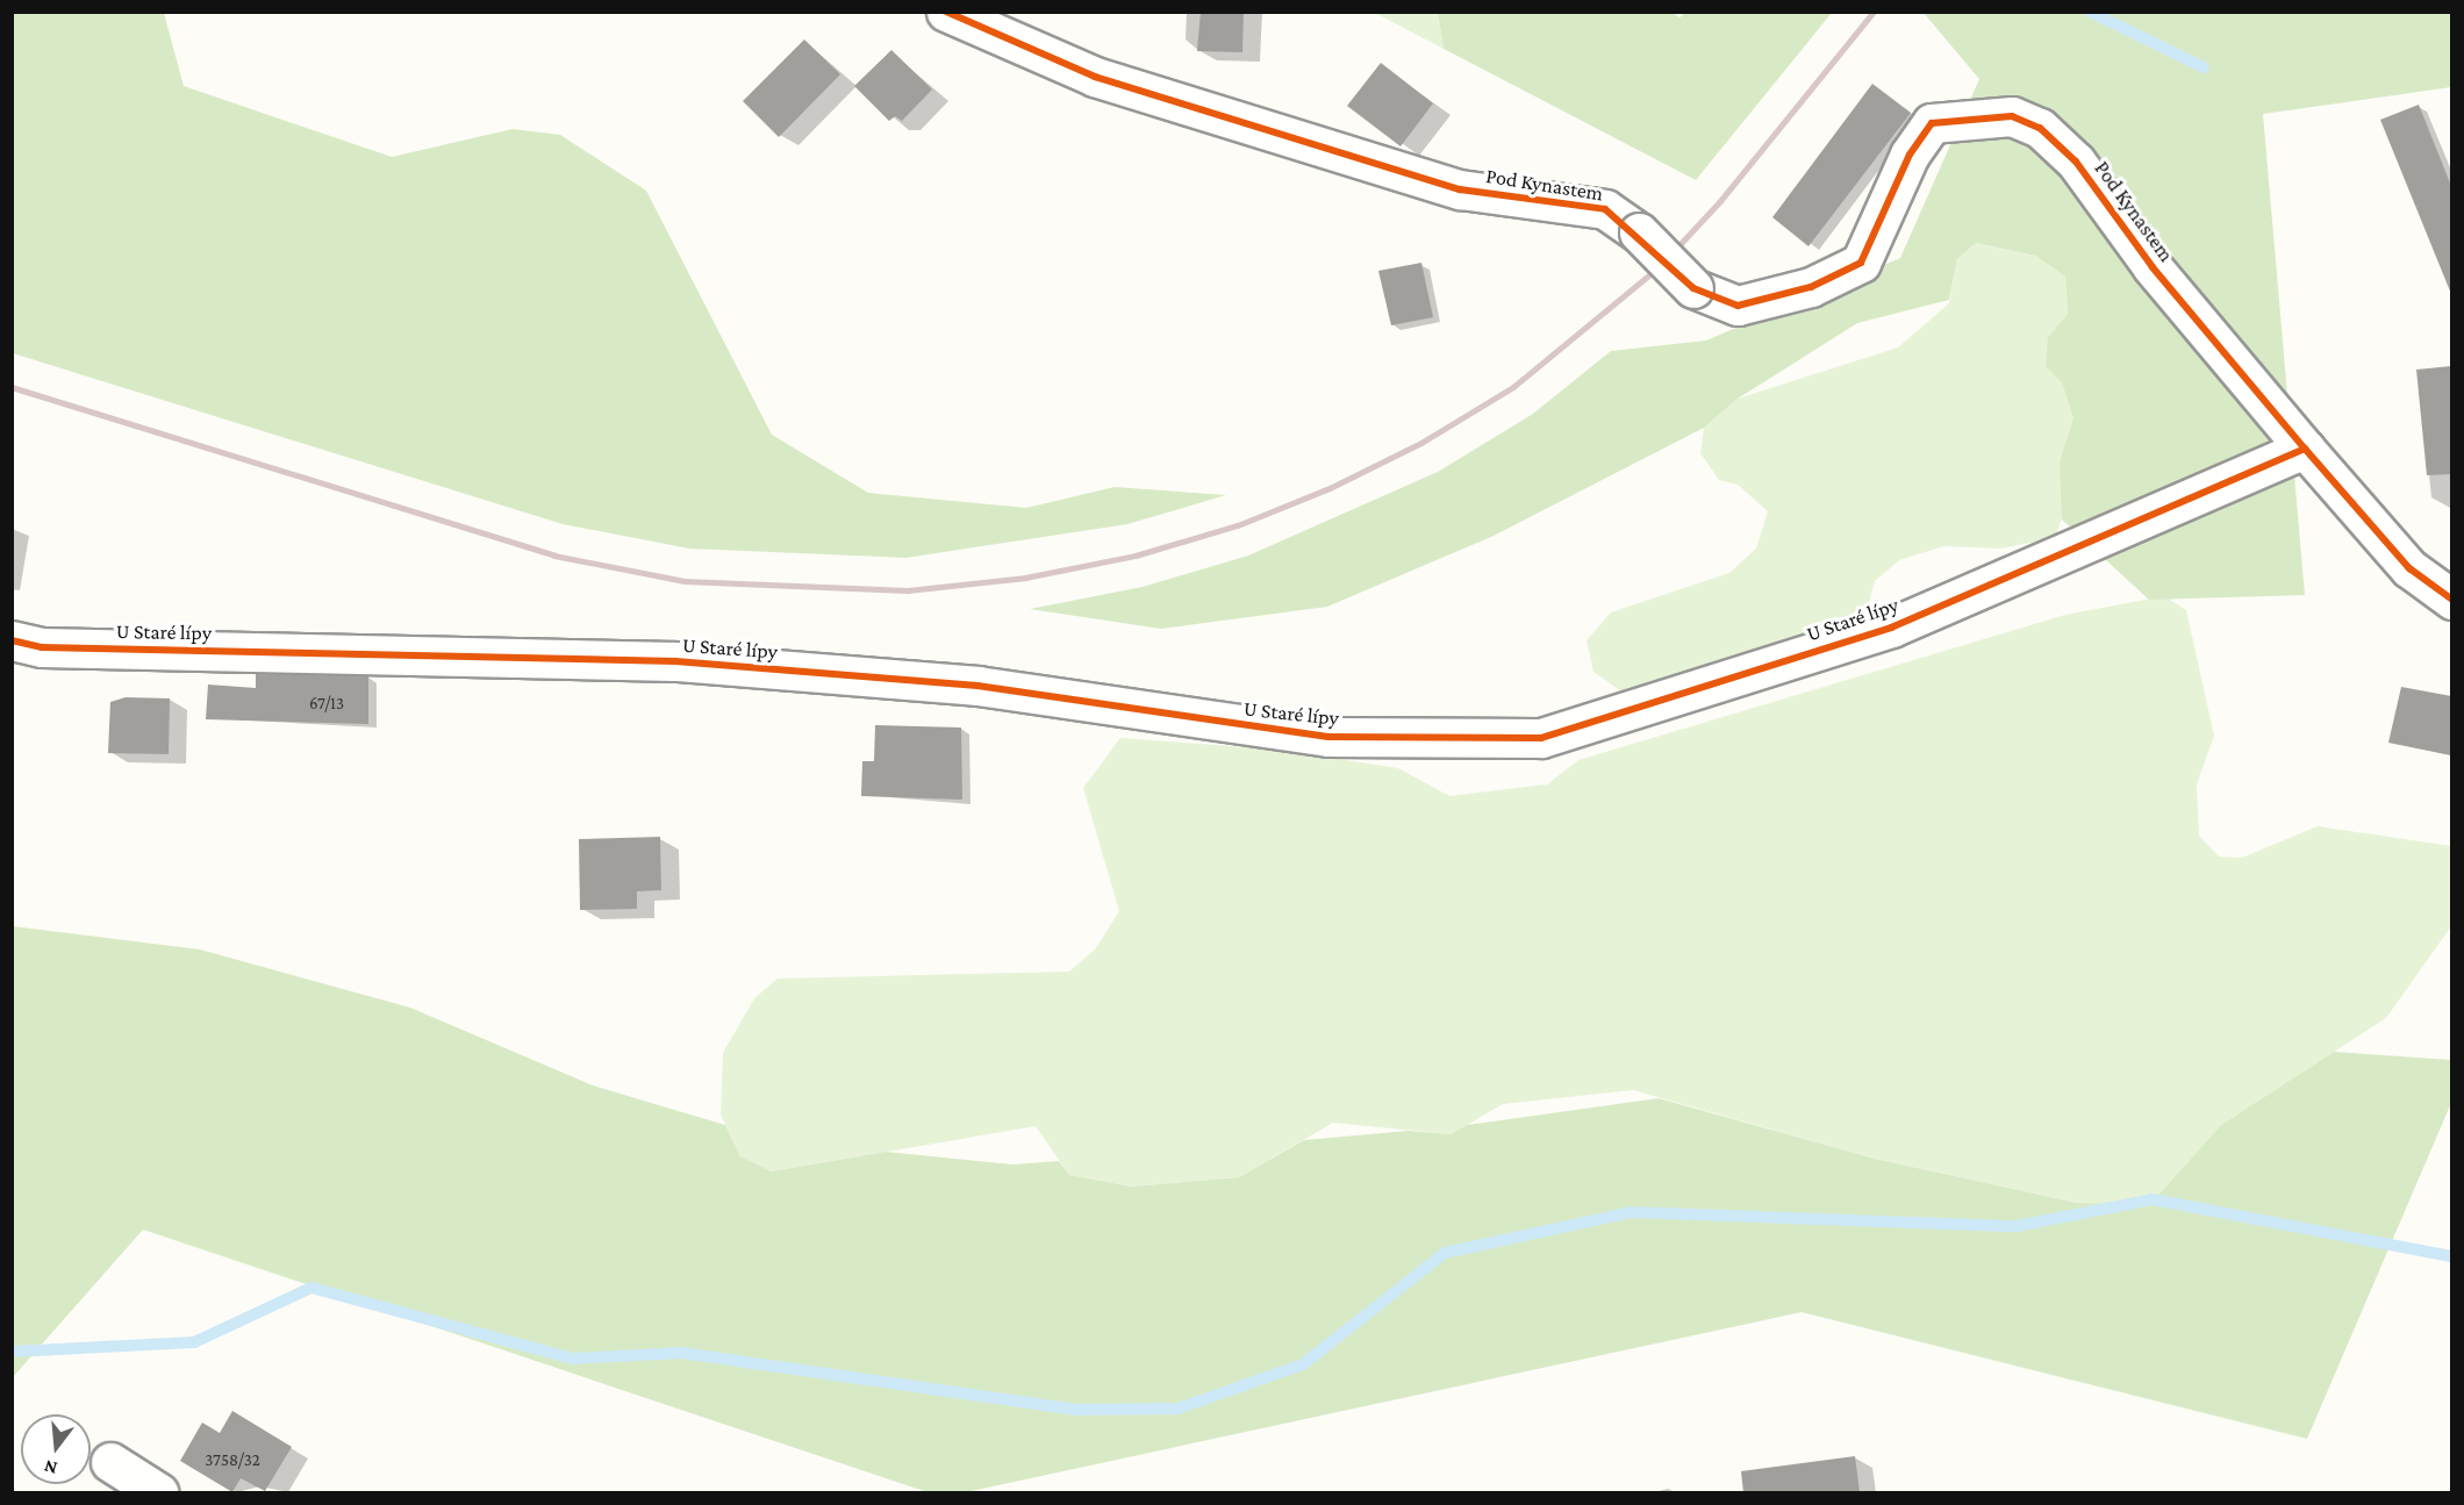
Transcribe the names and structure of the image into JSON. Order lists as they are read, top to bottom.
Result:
{
  "streets": {
    "street": ["Pod Kynastem", "U Staré lípy"]
  },
  "crossings": [
    ["Pod Kynastem", "U Staré lípy"]
  ],
  "house_numbers": ["67/13", "3758/32"],
  "north": "bottom"
}
